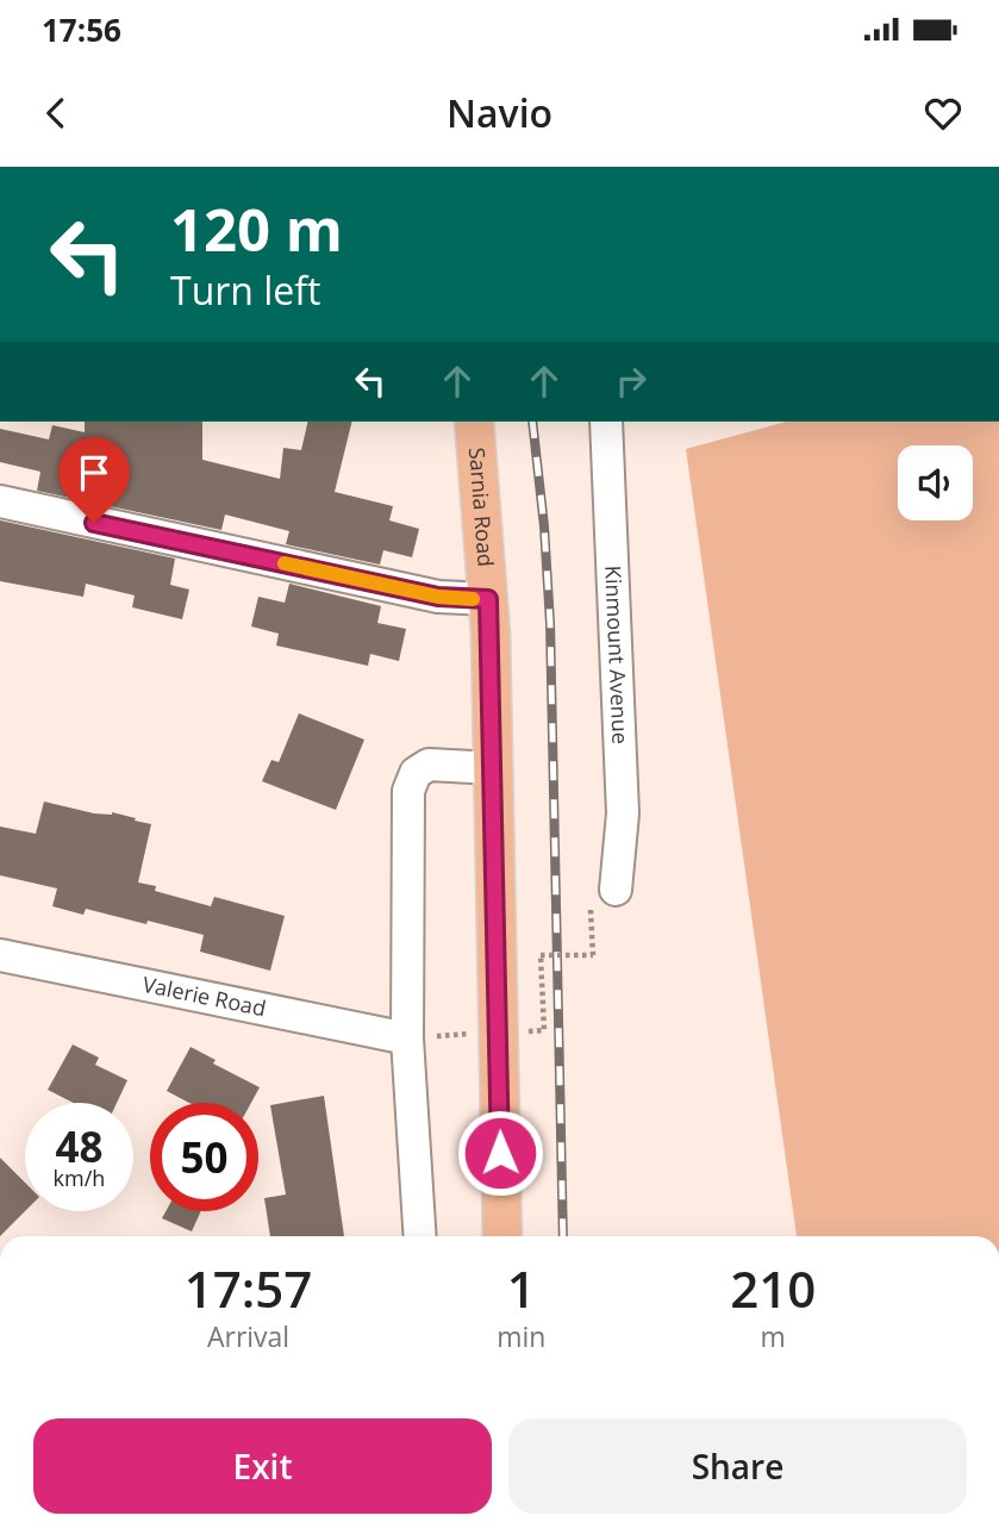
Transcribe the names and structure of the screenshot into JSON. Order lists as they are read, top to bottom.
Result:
{
  "streets": {
    "main road": ["Sarnia Road"],
    "street": ["Kinmount Avenue", "Valerie Road"]
  },
  "page": {
    "status": "17:56",
    "header": "Navio",
    "turn": ["120 m", "Turn left"],
    "speed": "48 km/h",
    "limit": "50",
    "eta": [
      "17:57",
      "Arrival",
      "1",
      "min",
      "210",
      "m"
    ],
    "buttons": ["Exit", "Share"]
  }
}
